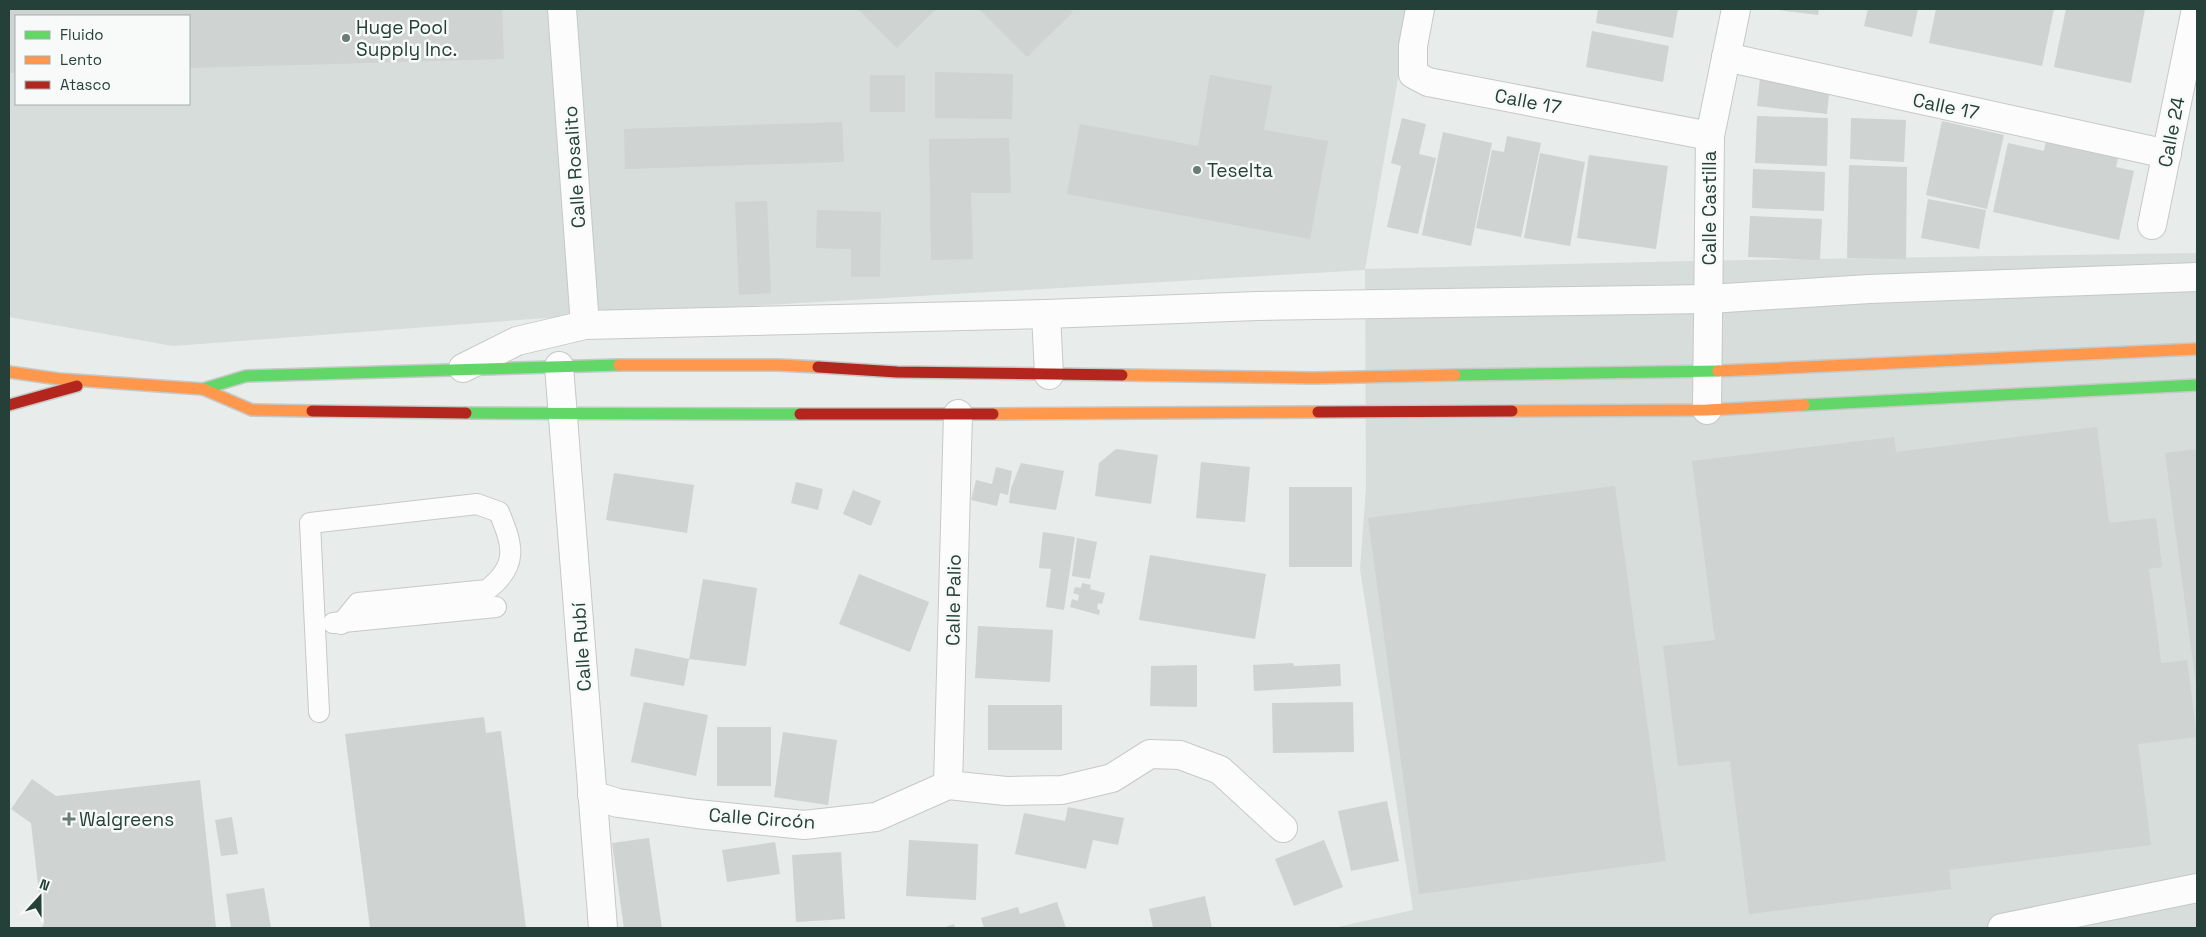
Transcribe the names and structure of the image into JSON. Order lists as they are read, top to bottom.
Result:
{
  "streets": {
    "street": [
      "Calle 17",
      "Calle 24",
      "Calle Rosalito",
      "Calle Castilla",
      "Calle Palio",
      "Calle Rubí",
      "Calle Circón"
    ]
  },
  "crossings": [
    ["Calle 17", "Calle 24"],
    ["Calle 17", "Calle Castilla"],
    ["Calle Palio", "Calle Circón"],
    ["Calle Rubí", "Calle Circón"]
  ],
  "places": {
    "other": ["Huge Pool Supply Inc.", "Teselta"],
    "health": ["Walgreens"]
  },
  "legend": ["Fluido", "Lento", "Atasco"],
  "north": "top"
}
